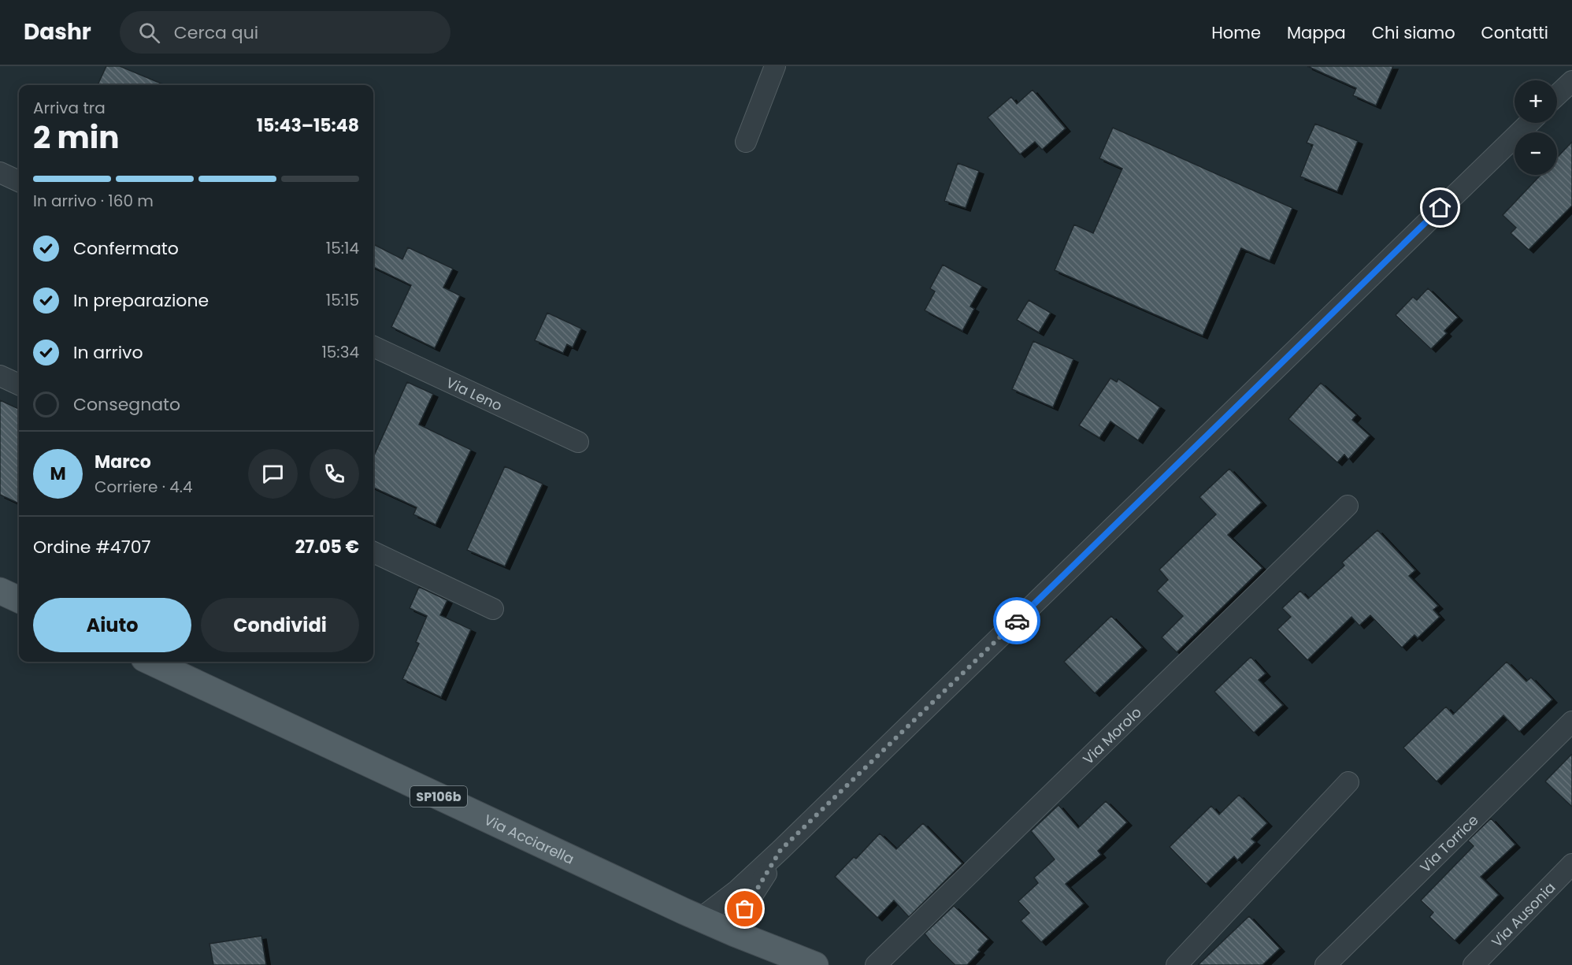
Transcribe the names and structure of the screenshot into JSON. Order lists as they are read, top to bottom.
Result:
{
  "streets": {
    "main road": ["SP106b", "Via Acciarella"],
    "street": [
      "Via Leno",
      "Via Morolo",
      "Via Torrice",
      "Via Ausonia"
    ]
  },
  "page": {
    "header": "Dashr",
    "search": "Cerca qui",
    "nav": [
      "Home",
      "Mappa",
      "Chi siamo",
      "Contatti"
    ],
    "map_buttons": ["+", "−"],
    "heading": ["2 min", "Arriva tra", "15:43–15:48"],
    "panel": [
      "Marco",
      "Corriere · 4.4",
      "Ordine #4707",
      "27.05 €"
    ],
    "bar": "In arrivo · 160 m",
    "list": [
      ["Confermato", "15:14"],
      ["In preparazione", "15:15"],
      ["In arrivo", "15:34"],
      "Consegnato"
    ],
    "round": "M",
    "buttons": ["Aiuto", "Condividi"]
  }
}
